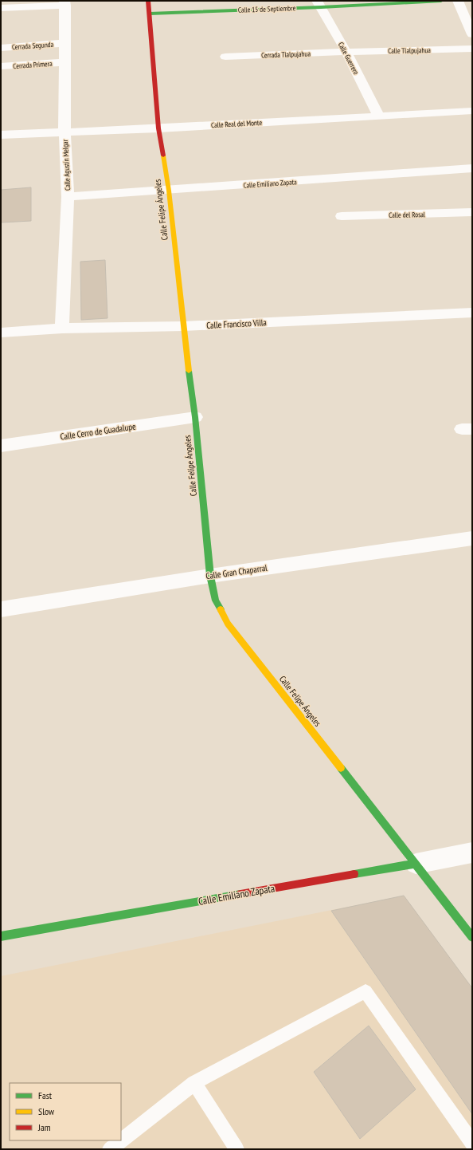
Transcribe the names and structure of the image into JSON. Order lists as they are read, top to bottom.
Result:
{
  "streets": {
    "street": [
      "Calle 15 de Septiembre",
      "Cerrada Segunda",
      "Calle Tlalpujahua",
      "Cerrada Tlalpujahua",
      "Calle Guerrero",
      "Cerrada Primera",
      "Calle Real del Monte",
      "Calle Agustín Melgar",
      "Calle Emiliano Zapata",
      "Calle Felipe Ángeles",
      "Calle del Rosal",
      "Calle Francisco Villa",
      "Calle Cerro de Guadalupe",
      "Calle Gran Chaparral"
    ]
  },
  "crossings": [
    ["Calle 15 de Septiembre", "Calle Guerrero"],
    ["Calle 15 de Septiembre", "Calle Felipe Ángeles"],
    ["Cerrada Segunda", "Calle Agustín Melgar"],
    ["Calle Tlalpujahua", "Cerrada Tlalpujahua"],
    ["Calle Tlalpujahua", "Calle Guerrero"],
    ["Cerrada Tlalpujahua", "Calle Guerrero"],
    ["Calle Guerrero", "Calle Real del Monte"],
    ["Cerrada Primera", "Calle Agustín Melgar"],
    ["Calle Real del Monte", "Calle Agustín Melgar"],
    ["Calle Real del Monte", "Calle Felipe Ángeles"],
    ["Calle Agustín Melgar", "Calle Emiliano Zapata"],
    ["Calle Agustín Melgar", "Calle Francisco Villa"],
    ["Calle Emiliano Zapata", "Calle Felipe Ángeles"],
    ["Calle Felipe Ángeles", "Calle Francisco Villa"],
    ["Calle Felipe Ángeles", "Calle Cerro de Guadalupe"],
    ["Calle Felipe Ángeles", "Calle Gran Chaparral"]
  ],
  "legend": ["Fast", "Slow", "Jam"]
}
